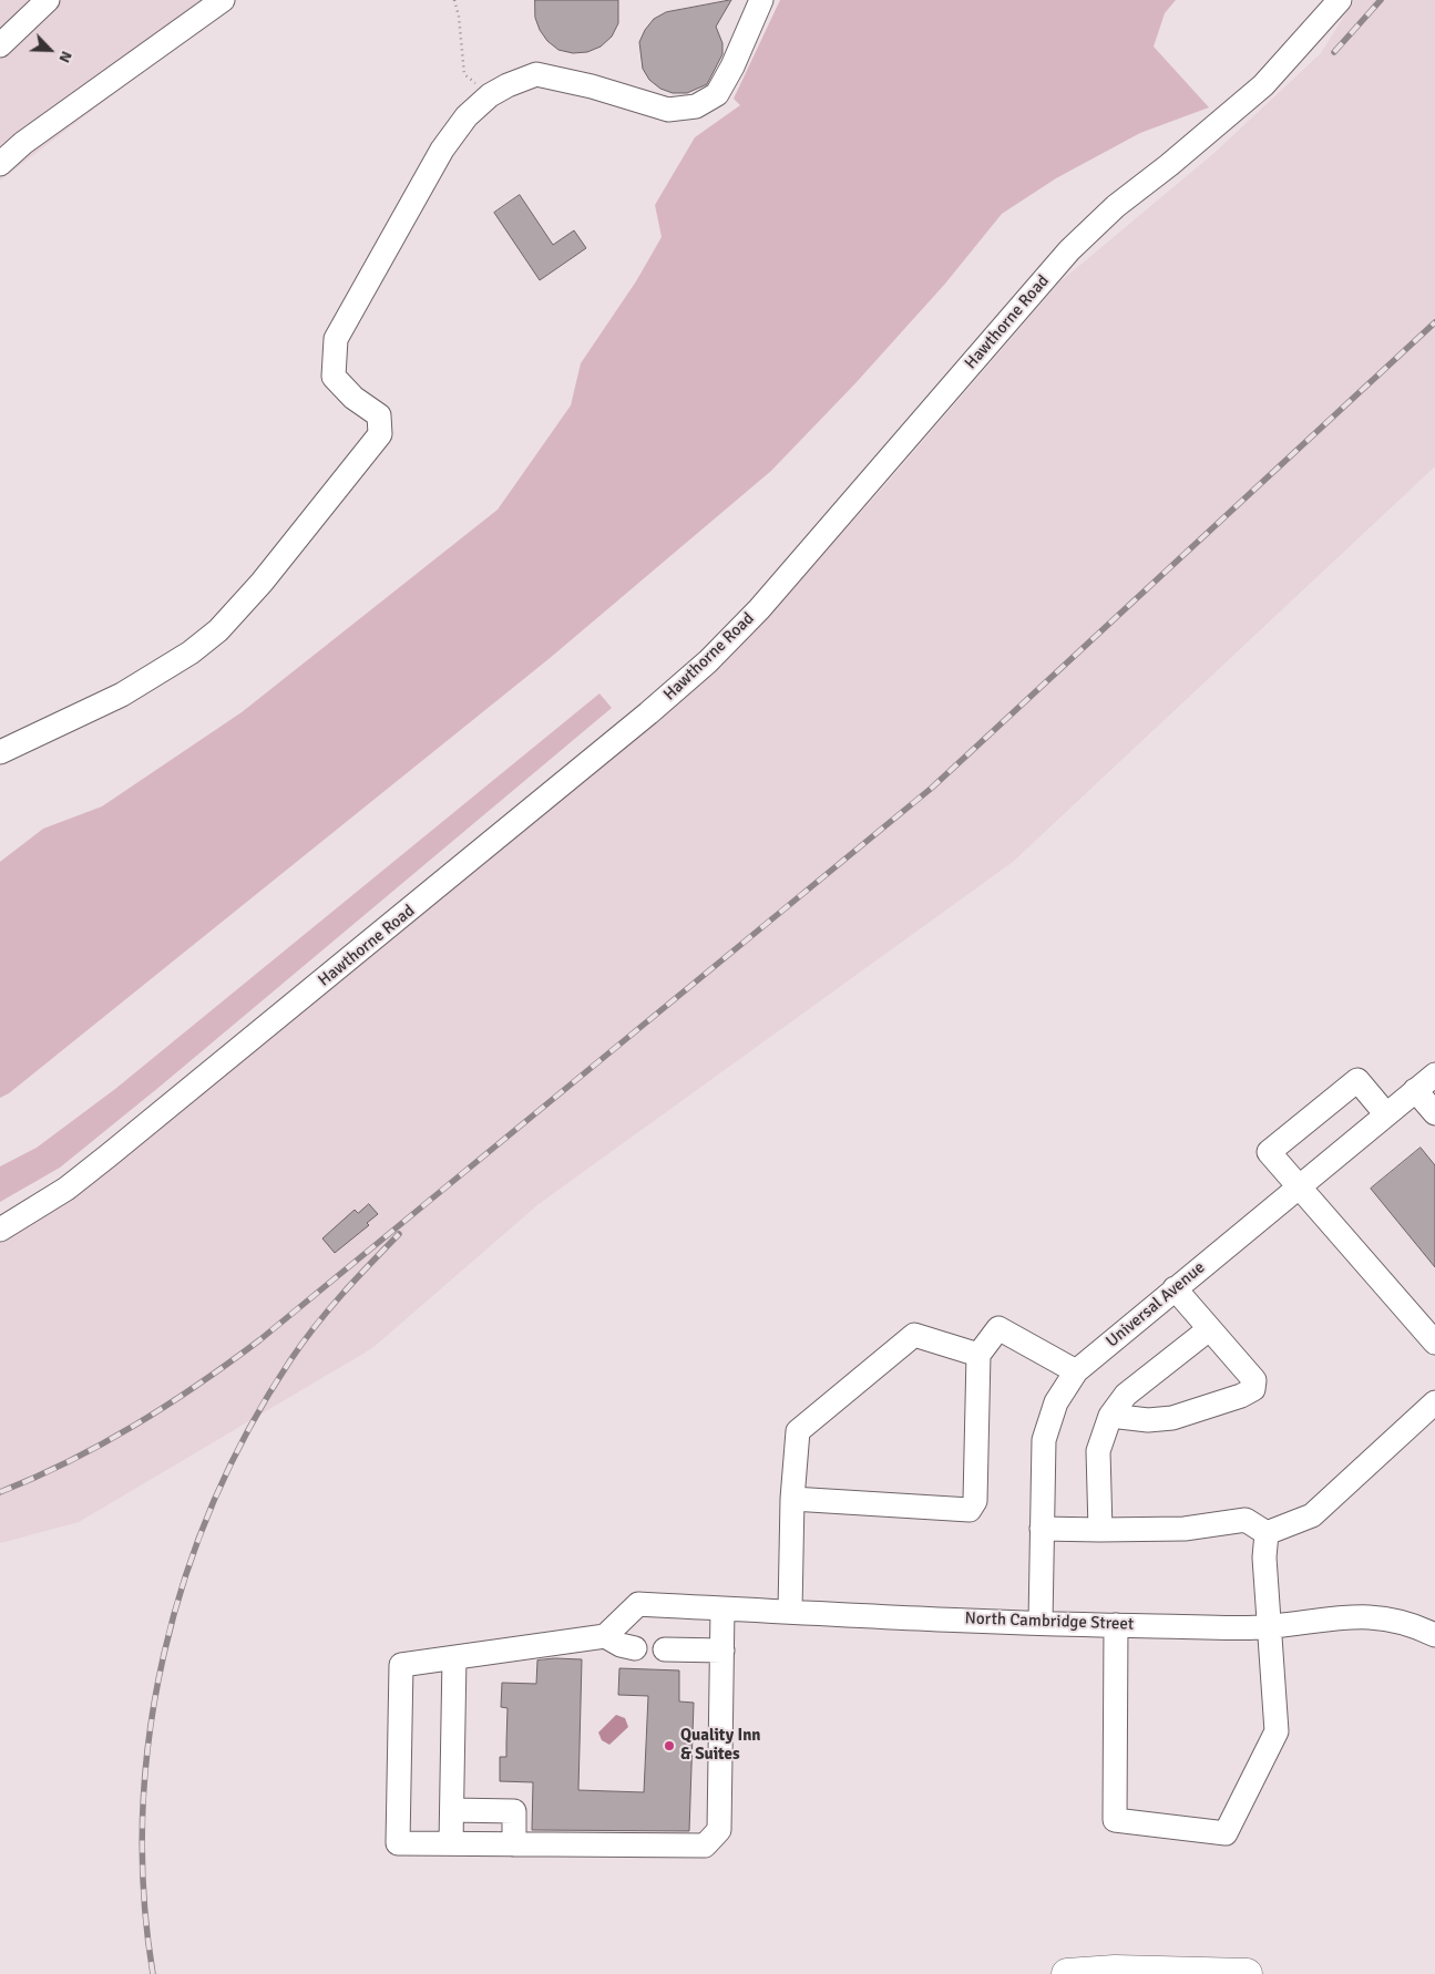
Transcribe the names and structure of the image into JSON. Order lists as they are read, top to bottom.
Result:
{
  "streets": {
    "street": ["Hawthorne Road", "Universal Avenue", "North Cambridge Street"]
  },
  "crossings": [
    ["Universal Avenue", "North Cambridge Street"]
  ],
  "places": ["Quality Inn & Suites"],
  "north": "bottom right"
}
